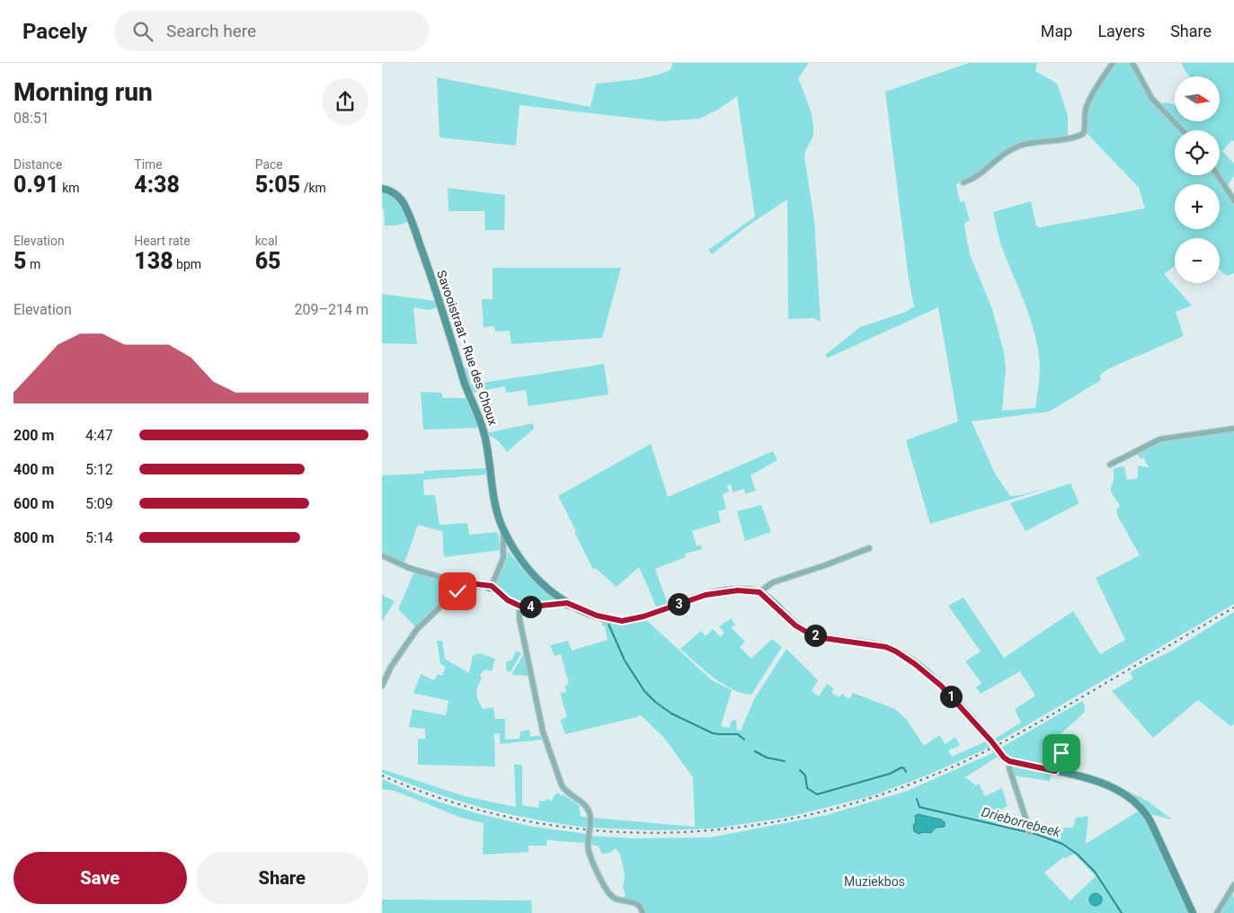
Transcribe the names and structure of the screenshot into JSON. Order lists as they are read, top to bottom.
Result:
{
  "streets": {
    "main road": ["Savooistraat - Rue des Choux"]
  },
  "water": ["Drieborrebeek"],
  "parks": ["Muziekbos"],
  "north": "right",
  "page": {
    "header": "Pacely",
    "search": "Search here",
    "nav": ["Map", "Layers", "Share"],
    "heading": ["Morning run", "08:51"],
    "map_buttons": ["+", "−"],
    "stats": [
      ["Distance", "0.91 km"],
      ["Time", "4:38"],
      ["Pace", "5:05 /km"],
      ["Elevation", "5 m"],
      ["Heart rate", "138 bpm"],
      ["kcal", "65"]
    ],
    "chart": ["Elevation", "209–214 m"],
    "list": [
      {
        "name": "200 m",
        "note": "4:47"
      },
      {
        "name": "400 m",
        "note": "5:12"
      },
      {
        "name": "600 m",
        "note": "5:09"
      },
      {
        "name": "800 m",
        "note": "5:14"
      }
    ],
    "pins": [
      "3",
      "4",
      "2",
      "1"
    ],
    "buttons": ["Save", "Share"]
  }
}
